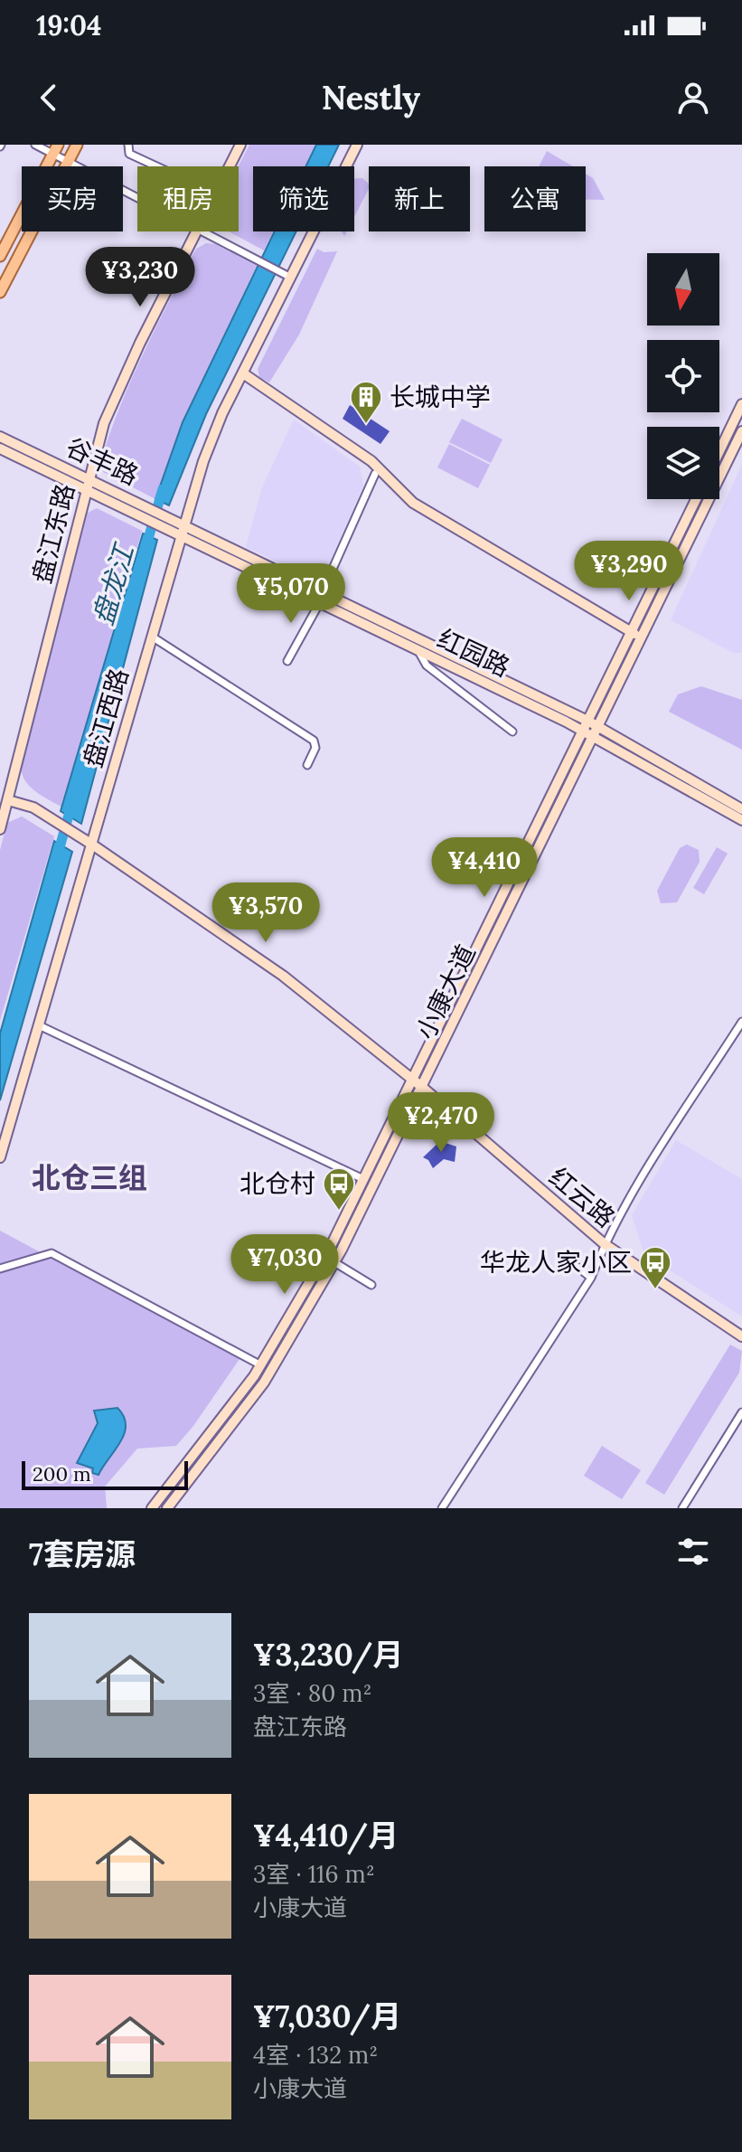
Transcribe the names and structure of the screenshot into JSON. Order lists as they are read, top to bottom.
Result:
{
  "streets": {
    "main road": [
      "谷丰路",
      "盘江东路",
      "红园路",
      "盘江西路",
      "小康大道",
      "红云路"
    ]
  },
  "crossings": [
    ["谷丰路", "盘江东路"],
    ["谷丰路", "红园路"],
    ["谷丰路", "盘江西路"],
    ["盘江东路", "红云路"],
    ["红园路", "盘江西路"],
    ["红园路", "小康大道"],
    ["盘江西路", "红云路"],
    ["小康大道", "红云路"]
  ],
  "districts": ["北仓三组"],
  "water": ["盘龙江"],
  "places": {
    "building": ["长城中学"],
    "bus stop": ["北仓村", "华龙人家小区"]
  },
  "scale_bar": "200 m",
  "north": "bottom",
  "page": {
    "status": "19:04",
    "header": "Nestly",
    "chip": [
      "买房",
      "租房",
      "筛选",
      "新上",
      "公寓"
    ],
    "price": [
      "¥3,230",
      "¥3,290",
      "¥5,070",
      "¥4,410",
      "¥3,570",
      "¥2,470",
      "¥7,030"
    ],
    "scale": "200 m",
    "heading": "7套房源",
    "list": [
      {
        "name": "¥3,230/月",
        "note": "3室 · 80 m² · 盘江东路"
      },
      {
        "name": "¥4,410/月",
        "note": "3室 · 116 m² · 小康大道"
      },
      {
        "name": "¥7,030/月",
        "note": "4室 · 132 m² · 小康大道"
      }
    ]
  }
}
